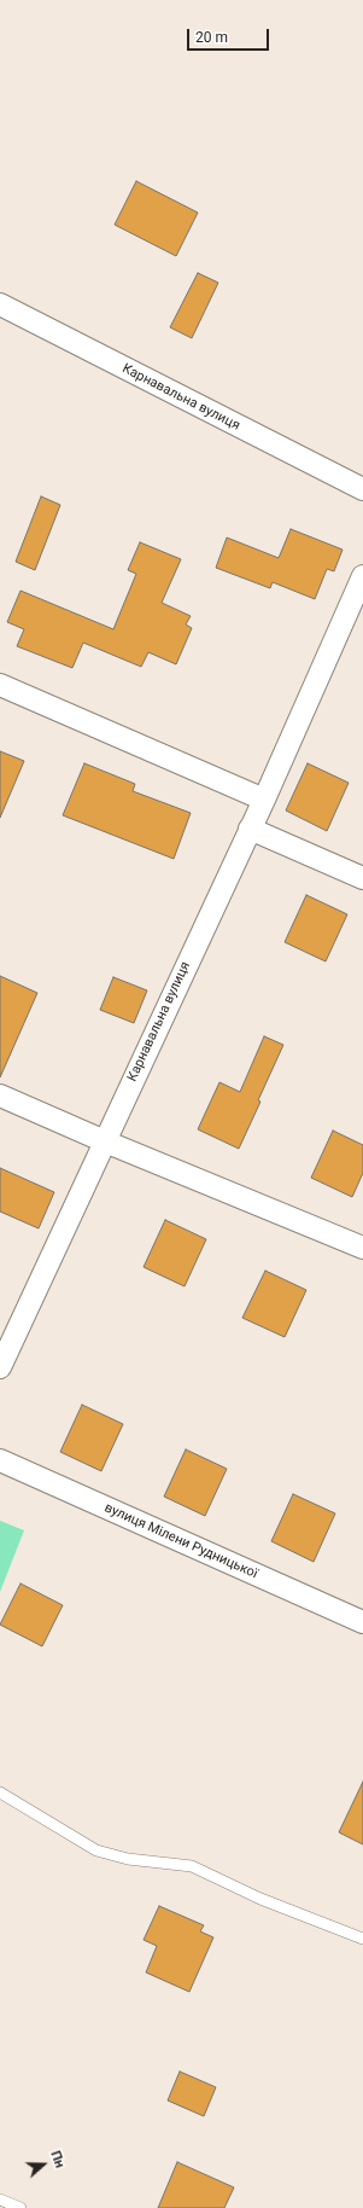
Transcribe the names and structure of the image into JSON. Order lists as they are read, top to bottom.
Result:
{
  "streets": {
    "street": ["Карнавальна вулиця", "вулиця Мілени Рудницької"]
  },
  "scale_bar": "20 m",
  "north": "right"
}
